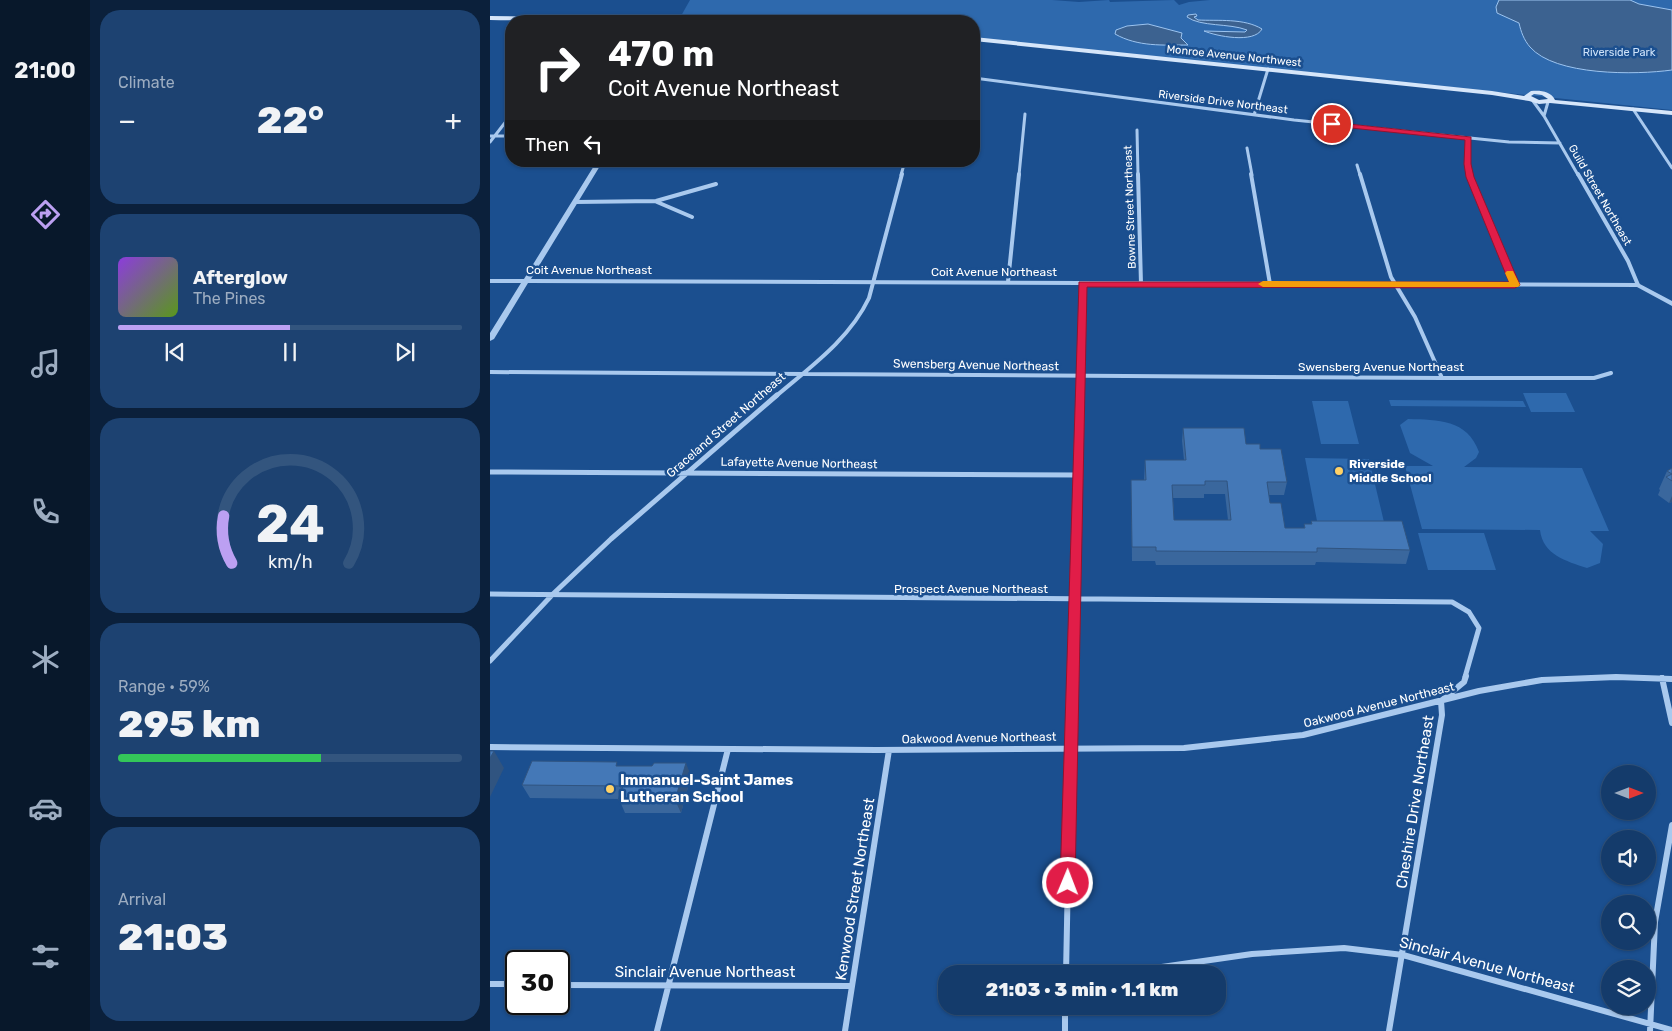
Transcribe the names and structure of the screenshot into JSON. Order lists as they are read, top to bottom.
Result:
{
  "streets": {
    "main road": ["Monroe Avenue Northwest"],
    "street": [
      "Riverside Drive Northeast",
      "Guild Street Northeast",
      "Bowne Street Northeast",
      "Coit Avenue Northeast",
      "Swensberg Avenue Northeast",
      "Graceland Street Northeast",
      "Lafayette Avenue Northeast",
      "Prospect Avenue Northeast",
      "Oakwood Avenue Northeast",
      "Cheshire Drive Northeast",
      "Kenwood Street Northeast",
      "Sinclair Avenue Northeast"
    ]
  },
  "crossings": [
    ["Monroe Avenue Northwest", "Guild Street Northeast"],
    ["Riverside Drive Northeast", "Guild Street Northeast"],
    ["Guild Street Northeast", "Coit Avenue Northeast"],
    ["Bowne Street Northeast", "Coit Avenue Northeast"],
    ["Coit Avenue Northeast", "Graceland Street Northeast"],
    ["Swensberg Avenue Northeast", "Graceland Street Northeast"],
    ["Graceland Street Northeast", "Lafayette Avenue Northeast"],
    ["Graceland Street Northeast", "Prospect Avenue Northeast"],
    ["Prospect Avenue Northeast", "Cheshire Drive Northeast"],
    ["Oakwood Avenue Northeast", "Cheshire Drive Northeast"],
    ["Oakwood Avenue Northeast", "Kenwood Street Northeast"],
    ["Cheshire Drive Northeast", "Sinclair Avenue Northeast"],
    ["Kenwood Street Northeast", "Sinclair Avenue Northeast"]
  ],
  "parks": ["Riverside Park"],
  "places": ["Riverside Middle School", "Immanuel-Saint James Lutheran School"],
  "north": "right",
  "page": {
    "tabs": "21:00",
    "tile": [
      "Climate",
      ["Range · 59%", "295 km"],
      ["Arrival", "21:03"]
    ],
    "turn": ["470 m", "Coit Avenue Northeast"],
    "heat": ["−", "22°", "+"],
    "then": "Then",
    "song": ["Afterglow", "The Pines"],
    "limit": "30",
    "trip": "21:03 · 3 min · 1.1 km",
    "gauge": ["24", "km/h"]
  }
}
